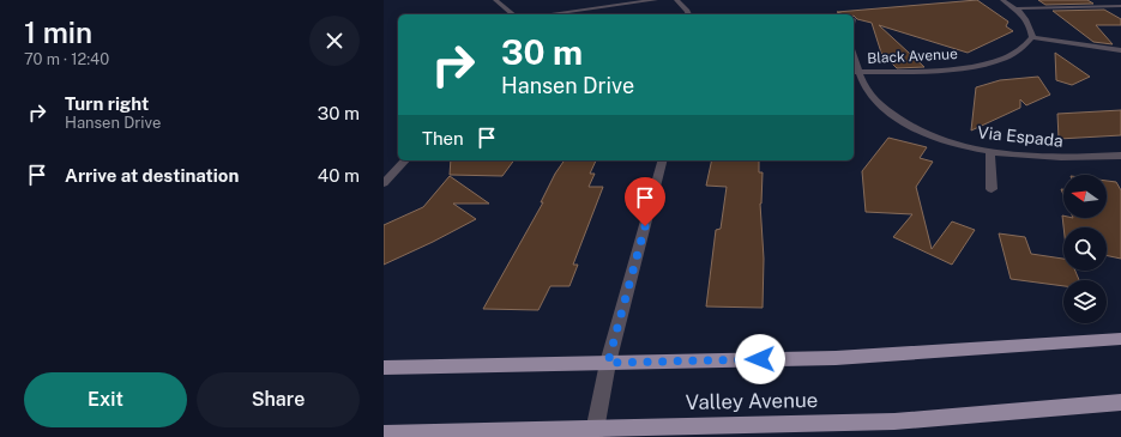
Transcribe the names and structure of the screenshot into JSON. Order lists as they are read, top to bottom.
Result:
{
  "streets": {
    "main road": ["Valley Avenue"],
    "street": ["Black Avenue", "Via Espada"]
  },
  "crossings": [
    ["Black Avenue", "Via Espada"]
  ],
  "north": "left",
  "page": {
    "heading": ["1 min", "70 m · 12:40"],
    "turn": ["30 m", "Hansen Drive"],
    "list": [
      {
        "name": "Turn right",
        "note": "Hansen Drive",
        "value": "30 m"
      },
      {
        "name": "Arrive at destination",
        "value": "40 m"
      }
    ],
    "then": "Then",
    "buttons": ["Exit", "Share"]
  }
}
